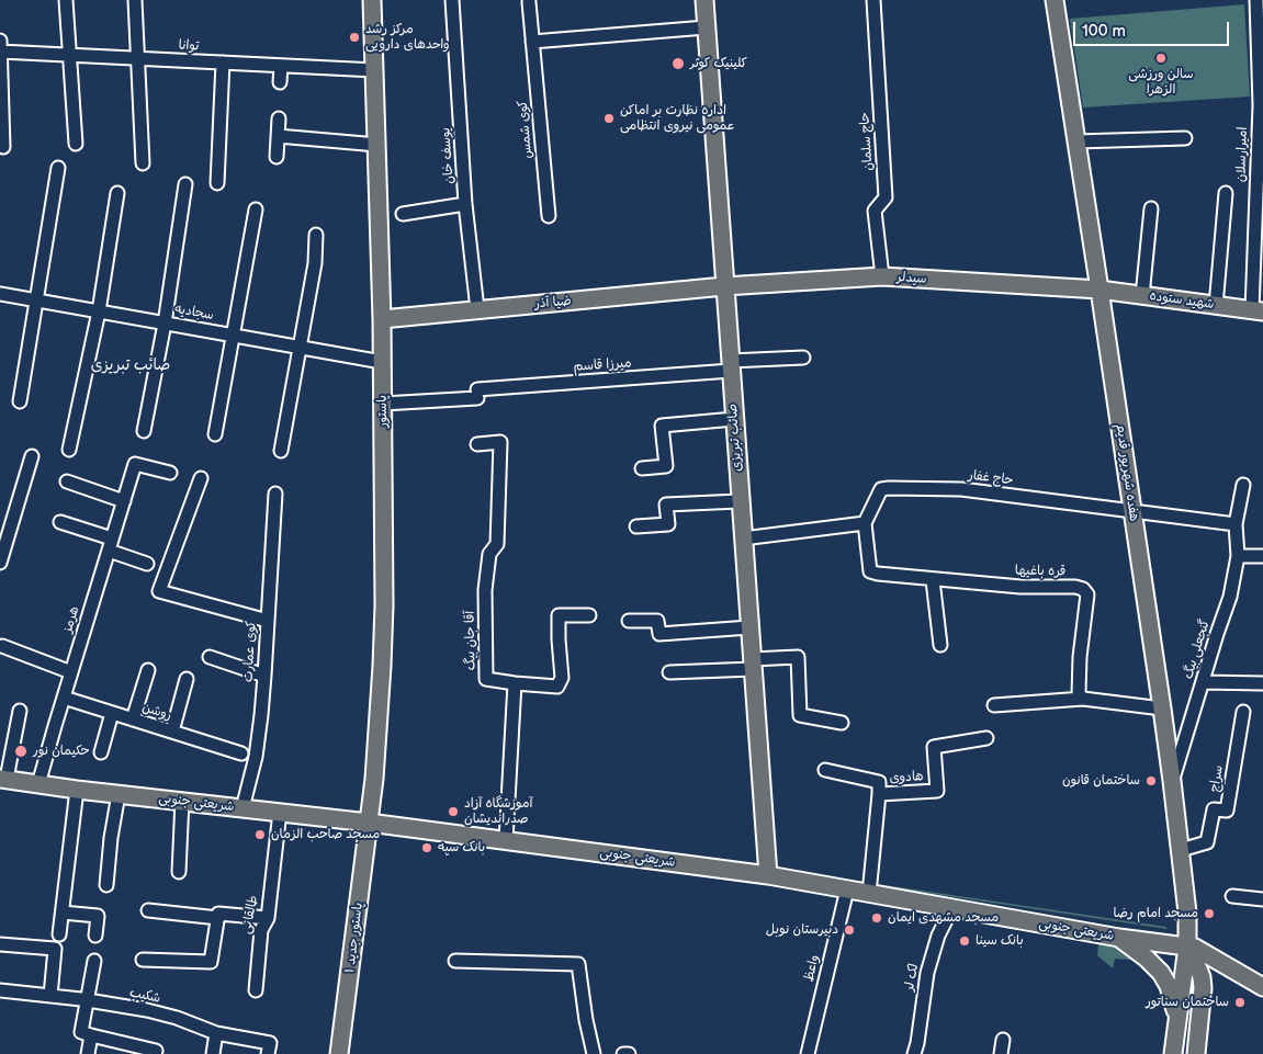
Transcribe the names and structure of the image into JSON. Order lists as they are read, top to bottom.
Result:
{
  "streets": {
    "main road": [
      "سیدلر",
      "شهید ستوده",
      "ضیا آذر",
      "پاستور",
      "صائب تبریزی",
      "هفده شهریور قدیم",
      "شریعتی جنوبی",
      "پاستور جدید ۱"
    ],
    "street": [
      "توانا",
      "کوی شمس",
      "حاج سلمان",
      "امیرارسلان",
      "یوسف خان",
      "سجادیه",
      "میرزا قاسم",
      "حاج غفار",
      "قره باغیها",
      "هرمز",
      "آقا جان بیگ",
      "گنجعلی بیگ",
      "کوی عمارت",
      "روشن",
      "هادوی",
      "سراج",
      "طالقانی",
      "واعظ",
      "لک لر",
      "شکیب"
    ]
  },
  "crossings": [
    ["توانا", "پاستور"],
    ["حاج سلمان", "سیدلر"],
    ["امیرارسلان", "شهید ستوده"],
    ["یوسف خان", "ضیا آذر"],
    ["سیدلر", "شهید ستوده"],
    ["سیدلر", "ضیا آذر"],
    ["سیدلر", "صائب تبریزی"],
    ["سیدلر", "هفده شهریور قدیم"],
    ["شهید ستوده", "هفده شهریور قدیم"],
    ["ضیا آذر", "پاستور"],
    ["ضیا آذر", "صائب تبریزی"],
    ["سجادیه", "پاستور"],
    ["میرزا قاسم", "پاستور"],
    ["میرزا قاسم", "صائب تبریزی"],
    ["پاستور", "شریعتی جنوبی"],
    ["پاستور", "پاستور جدید ۱"],
    ["صائب تبریزی", "شریعتی جنوبی"],
    ["هفده شهریور قدیم", "حاج غفار"],
    ["هفده شهریور قدیم", "گنجعلی بیگ"],
    ["هفده شهریور قدیم", "سراج"],
    ["هفده شهریور قدیم", "شریعتی جنوبی"],
    ["حاج غفار", "قره باغیها"],
    ["هرمز", "روشن"],
    ["هرمز", "شریعتی جنوبی"],
    ["کوی عمارت", "شریعتی جنوبی"],
    ["هادوی", "شریعتی جنوبی"],
    ["شریعتی جنوبی", "طالقانی"],
    ["شریعتی جنوبی", "پاستور جدید ۱"],
    ["شریعتی جنوبی", "واعظ"],
    ["شریعتی جنوبی", "لک لر"]
  ],
  "districts": ["صائب تبریزی"],
  "places": [
    "مرکز رشد واحدهای دارویی",
    "سالن ورزشی الزهرا",
    "کلینیک کوثر",
    "اداره نظارت بر اماکن عمومی نیروی انتظامی",
    "حکیمان نور",
    "ساختمان قانون",
    "آموزشگاه آزاد صدراندیشان",
    "مسجد صاحب الزمان",
    "بانک سپه",
    "مسجد امام رضا",
    "مسجد مشهدی ایمان",
    "دبیرستان نوبل",
    "بانک سینا",
    "ساختمان سناتور"
  ],
  "scale_bar": "100 m"
}
